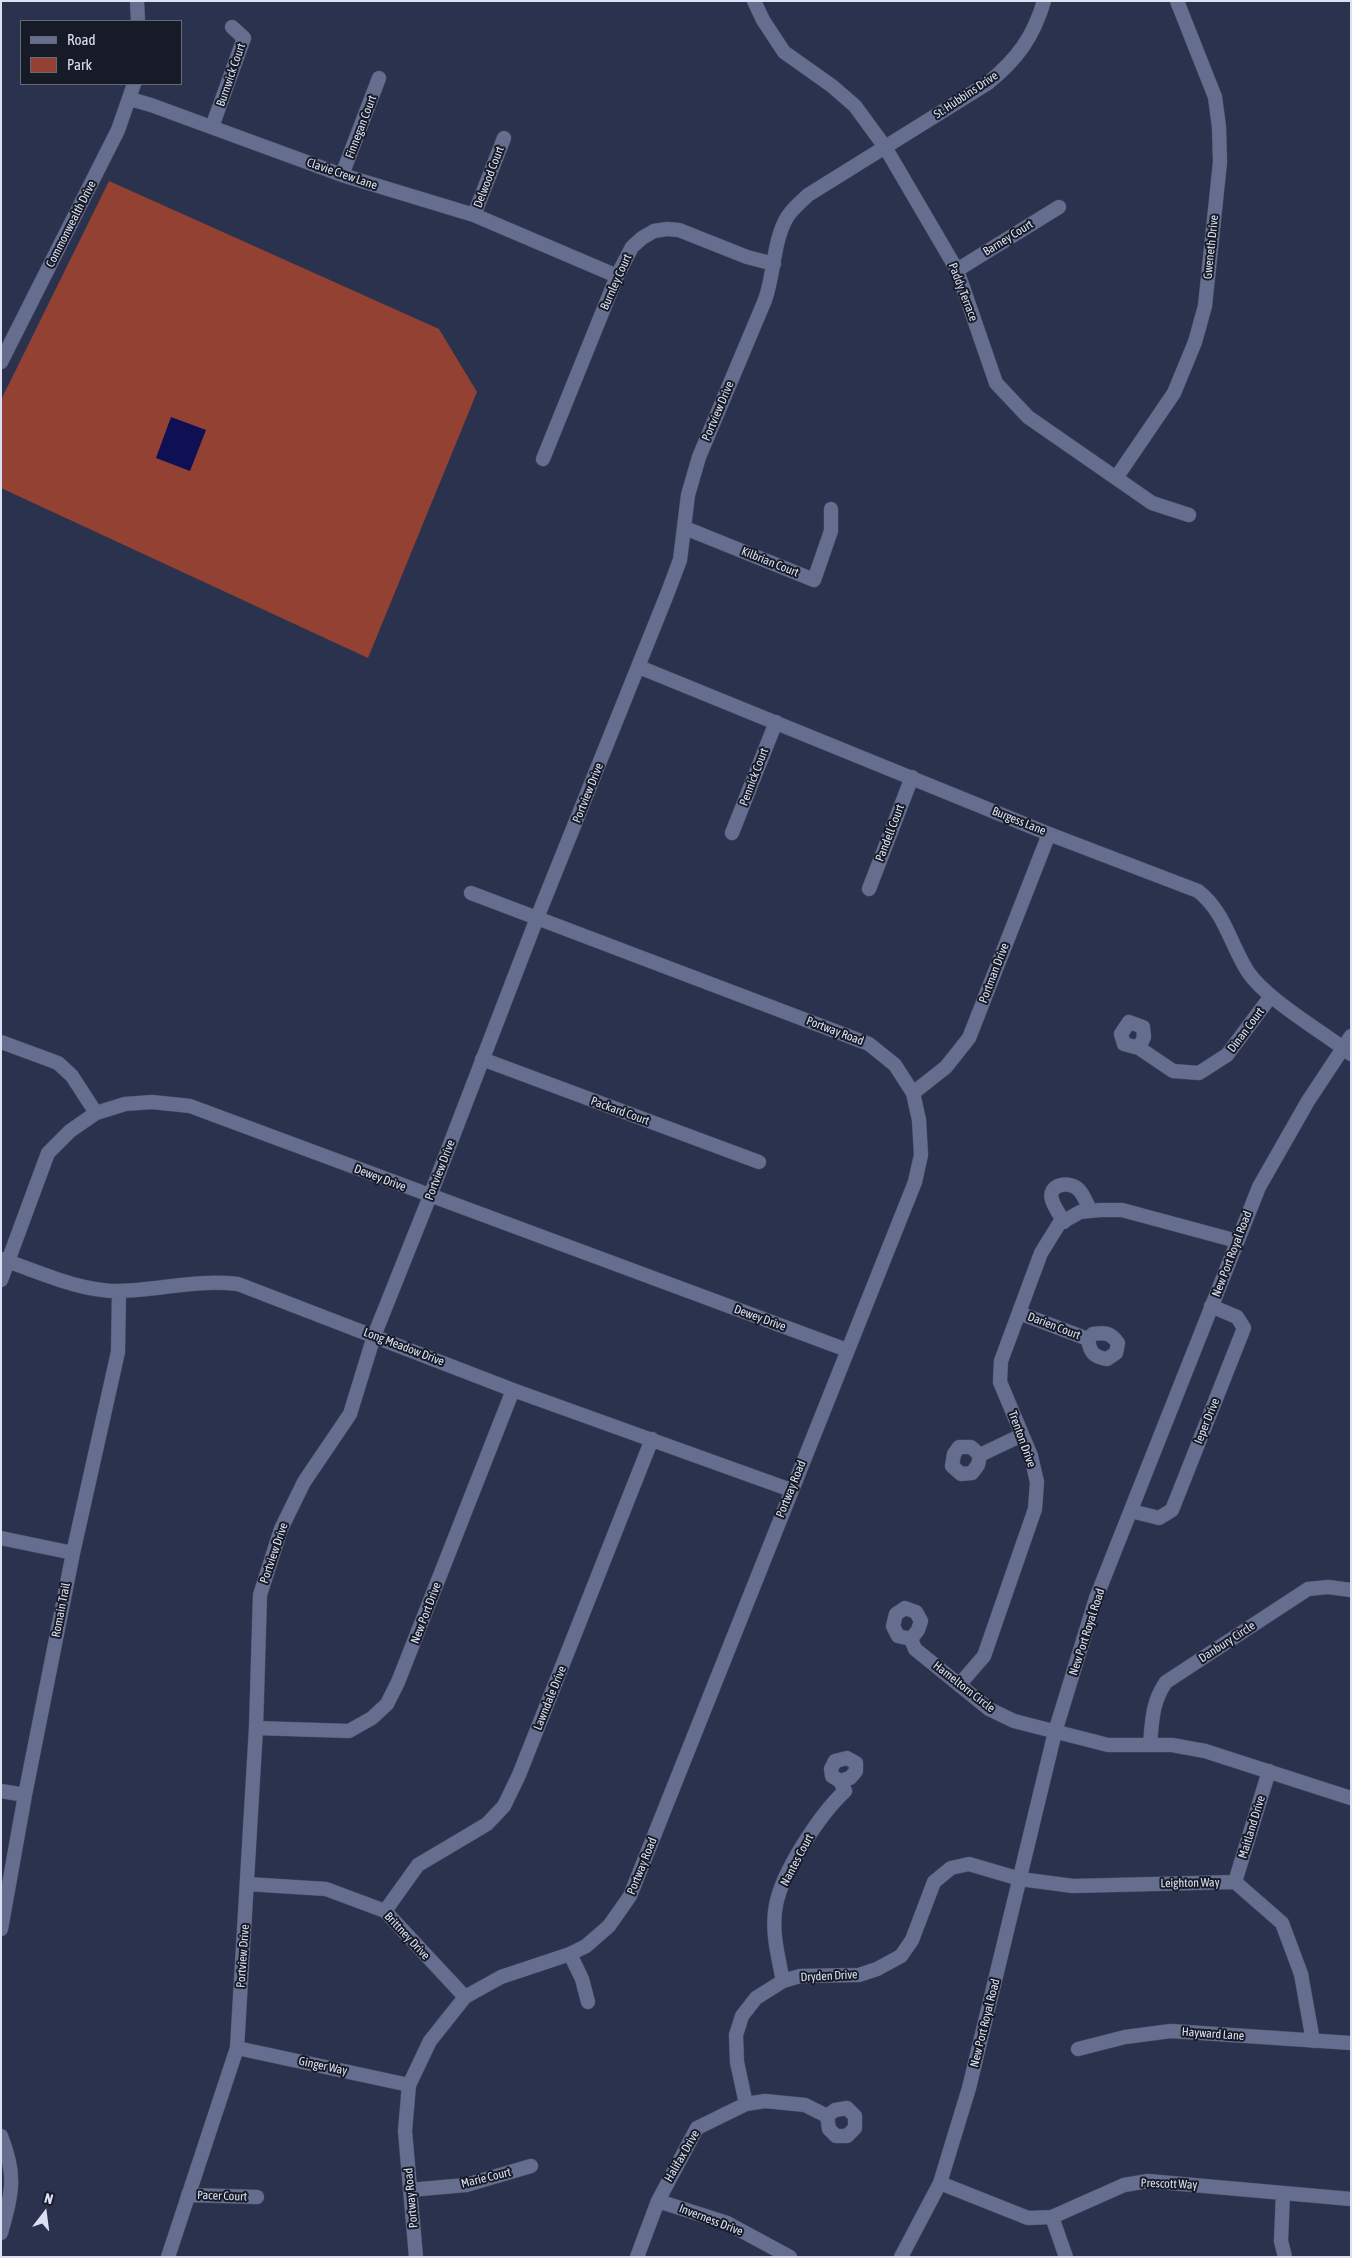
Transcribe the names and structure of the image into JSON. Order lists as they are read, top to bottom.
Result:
{
  "streets": {
    "street": [
      "Burnwick Court",
      "St. Hubbins Drive",
      "Finnegan Court",
      "Clavie Crew Lane",
      "Delwood Court",
      "Commonwealth Drive",
      "Barney Court",
      "Gweneth Drive",
      "Burnley Court",
      "Paddy Terrace",
      "Portview Drive",
      "Kilbrian Court",
      "Pennick Court",
      "Burgess Lane",
      "Pandell Court",
      "Portman Drive",
      "Dinan Court",
      "Portway Road",
      "Packard Court",
      "Dewey Drive",
      "New Port Royal Road",
      "Darien Court",
      "Long Meadow Drive",
      "Ieper Drive",
      "Trenton Drive",
      "Romain Trail",
      "New Port Drive",
      "Danbury Circle",
      "Hameltorn Circle",
      "Lawndale Drive",
      "Maitland Drive",
      "Nantes Court",
      "Leighton Way",
      "Brittney Drive",
      "Dryden Drive",
      "Hayward Lane",
      "Ginger Way",
      "Halifax Drive",
      "Marie Court",
      "Prescott Way",
      "Pacer Court",
      "Inverness Drive"
    ]
  },
  "crossings": [
    ["Burnwick Court", "Clavie Crew Lane"],
    ["St. Hubbins Drive", "Paddy Terrace"],
    ["St. Hubbins Drive", "Portview Drive"],
    ["Finnegan Court", "Clavie Crew Lane"],
    ["Clavie Crew Lane", "Delwood Court"],
    ["Clavie Crew Lane", "Commonwealth Drive"],
    ["Clavie Crew Lane", "Burnley Court"],
    ["Barney Court", "Paddy Terrace"],
    ["Gweneth Drive", "Paddy Terrace"],
    ["Burnley Court", "Portview Drive"],
    ["Paddy Terrace", "Portview Drive"],
    ["Portview Drive", "Kilbrian Court"],
    ["Portview Drive", "Burgess Lane"],
    ["Portview Drive", "Portway Road"],
    ["Portview Drive", "Packard Court"],
    ["Portview Drive", "Dewey Drive"],
    ["Portview Drive", "Long Meadow Drive"],
    ["Portview Drive", "New Port Drive"],
    ["Portview Drive", "Brittney Drive"],
    ["Portview Drive", "Ginger Way"],
    ["Portview Drive", "Pacer Court"],
    ["Pennick Court", "Burgess Lane"],
    ["Burgess Lane", "Pandell Court"],
    ["Burgess Lane", "Portman Drive"],
    ["Burgess Lane", "Dinan Court"],
    ["Burgess Lane", "New Port Royal Road"],
    ["Portman Drive", "Portway Road"],
    ["Portway Road", "Dewey Drive"],
    ["Portway Road", "Long Meadow Drive"],
    ["Portway Road", "Brittney Drive"],
    ["Portway Road", "Ginger Way"],
    ["Portway Road", "Marie Court"],
    ["Dewey Drive", "Long Meadow Drive"],
    ["New Port Royal Road", "Ieper Drive"],
    ["New Port Royal Road", "Trenton Drive"],
    ["New Port Royal Road", "Hameltorn Circle"],
    ["New Port Royal Road", "Leighton Way"],
    ["New Port Royal Road", "Dryden Drive"],
    ["New Port Royal Road", "Prescott Way"],
    ["Darien Court", "Trenton Drive"],
    ["Long Meadow Drive", "Romain Trail"],
    ["Long Meadow Drive", "New Port Drive"],
    ["Long Meadow Drive", "Lawndale Drive"],
    ["Trenton Drive", "Hameltorn Circle"],
    ["Lawndale Drive", "Brittney Drive"],
    ["Maitland Drive", "Leighton Way"],
    ["Nantes Court", "Dryden Drive"],
    ["Leighton Way", "Dryden Drive"],
    ["Leighton Way", "Hayward Lane"],
    ["Dryden Drive", "Halifax Drive"],
    ["Halifax Drive", "Inverness Drive"]
  ],
  "legend": ["Road", "Park"],
  "north": "top"
}
